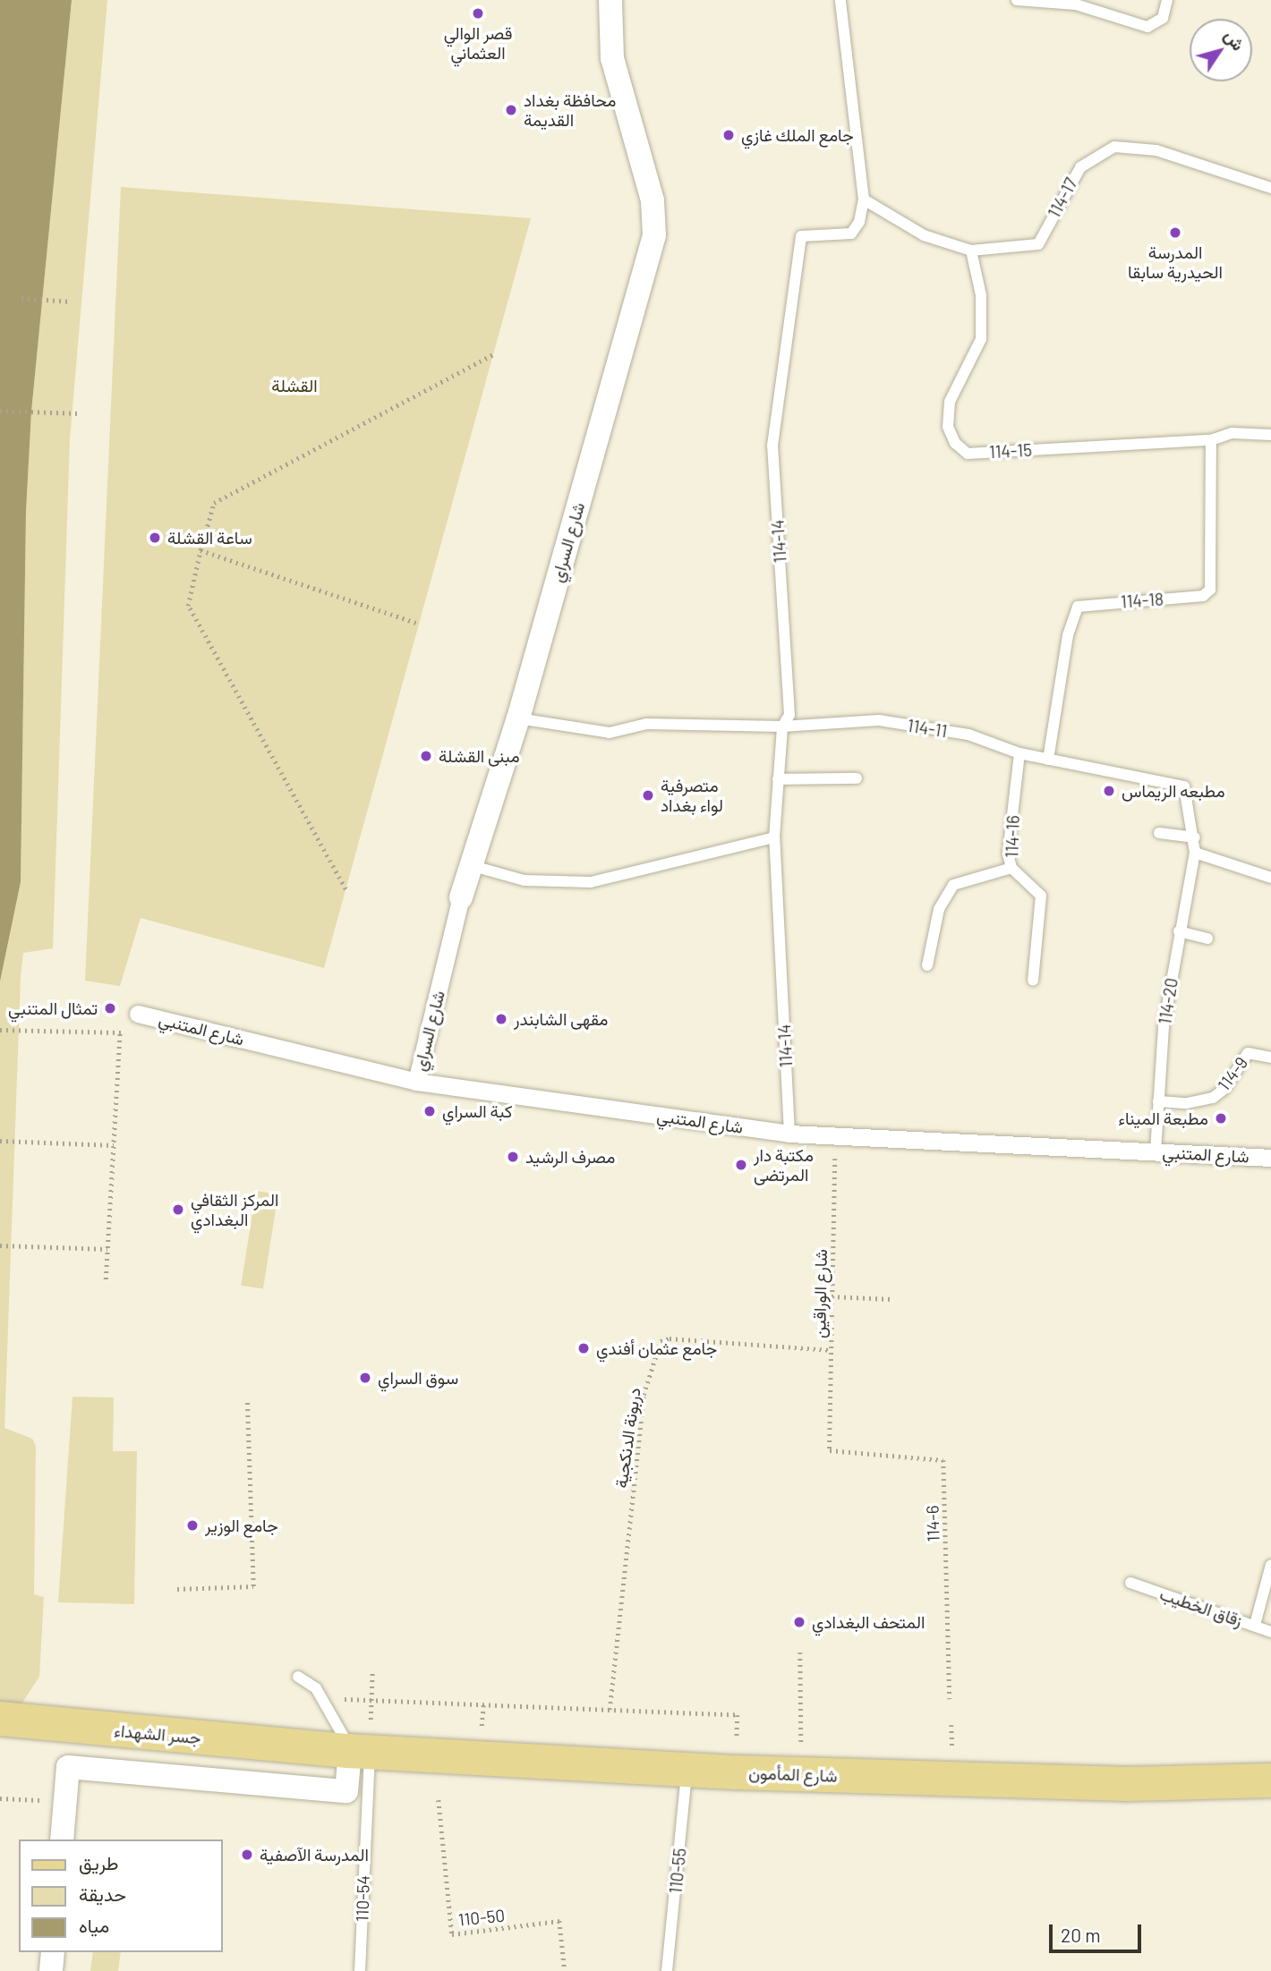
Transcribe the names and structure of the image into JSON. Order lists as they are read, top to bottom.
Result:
{
  "streets": {
    "main road": ["جسر الشهداء", "شارع المأمون"],
    "street": ["شارع السراي", "شارع المتنبي"],
    "lane": [
      "114-17",
      "114-15",
      "114-14",
      "114-18",
      "114-11",
      "114-16",
      "114-20",
      "114-9",
      "زقاق الخطيب",
      "110-55",
      "110-54"
    ],
    "path": [
      "شارع الوراقين",
      "دربونة الدنكجية",
      "114-6",
      "110-50"
    ]
  },
  "crossings": [
    ["114-17", "114-15"],
    ["114-17", "114-14"],
    ["114-15", "114-18"],
    ["114-14", "114-11"],
    ["114-14", "شارع المتنبي"],
    ["شارع السراي", "114-11"],
    ["شارع السراي", "شارع المتنبي"],
    ["114-18", "114-11"],
    ["114-11", "114-16"],
    ["114-11", "114-20"],
    ["114-20", "شارع المتنبي"],
    ["114-20", "114-9"],
    ["شارع المتنبي", "شارع الوراقين"],
    ["شارع الوراقين", "دربونة الدنكجية"],
    ["شارع الوراقين", "114-6"],
    ["جسر الشهداء", "شارع المأمون"],
    ["شارع المأمون", "110-55"],
    ["شارع المأمون", "110-54"]
  ],
  "parks": ["القشلة"],
  "places": [
    "قصر الوالي العثماني",
    "محافظة بغداد القديمة",
    "جامع الملك غازي",
    "المدرسة الحيدرية سابقا",
    "ساعة القشلة",
    "مبنى القشلة",
    "مطبعه الريماس",
    "متصرفية لواء بغداد",
    "تمثال المتنبي",
    "مقهى الشابندر",
    "كبة السراي",
    "مطبعة الميناء",
    "مصرف الرشيد",
    "مكتبة دار المرتضى",
    "المركز الثقافي البغدادي",
    "جامع عثمان أفندي",
    "سوق السراي",
    "جامع الوزير",
    "المتحف البغدادي",
    "المدرسة الآصفية"
  ],
  "legend": ["طريق", "حديقة", "مياه"],
  "scale_bar": "20 m",
  "north": "top right"
}
